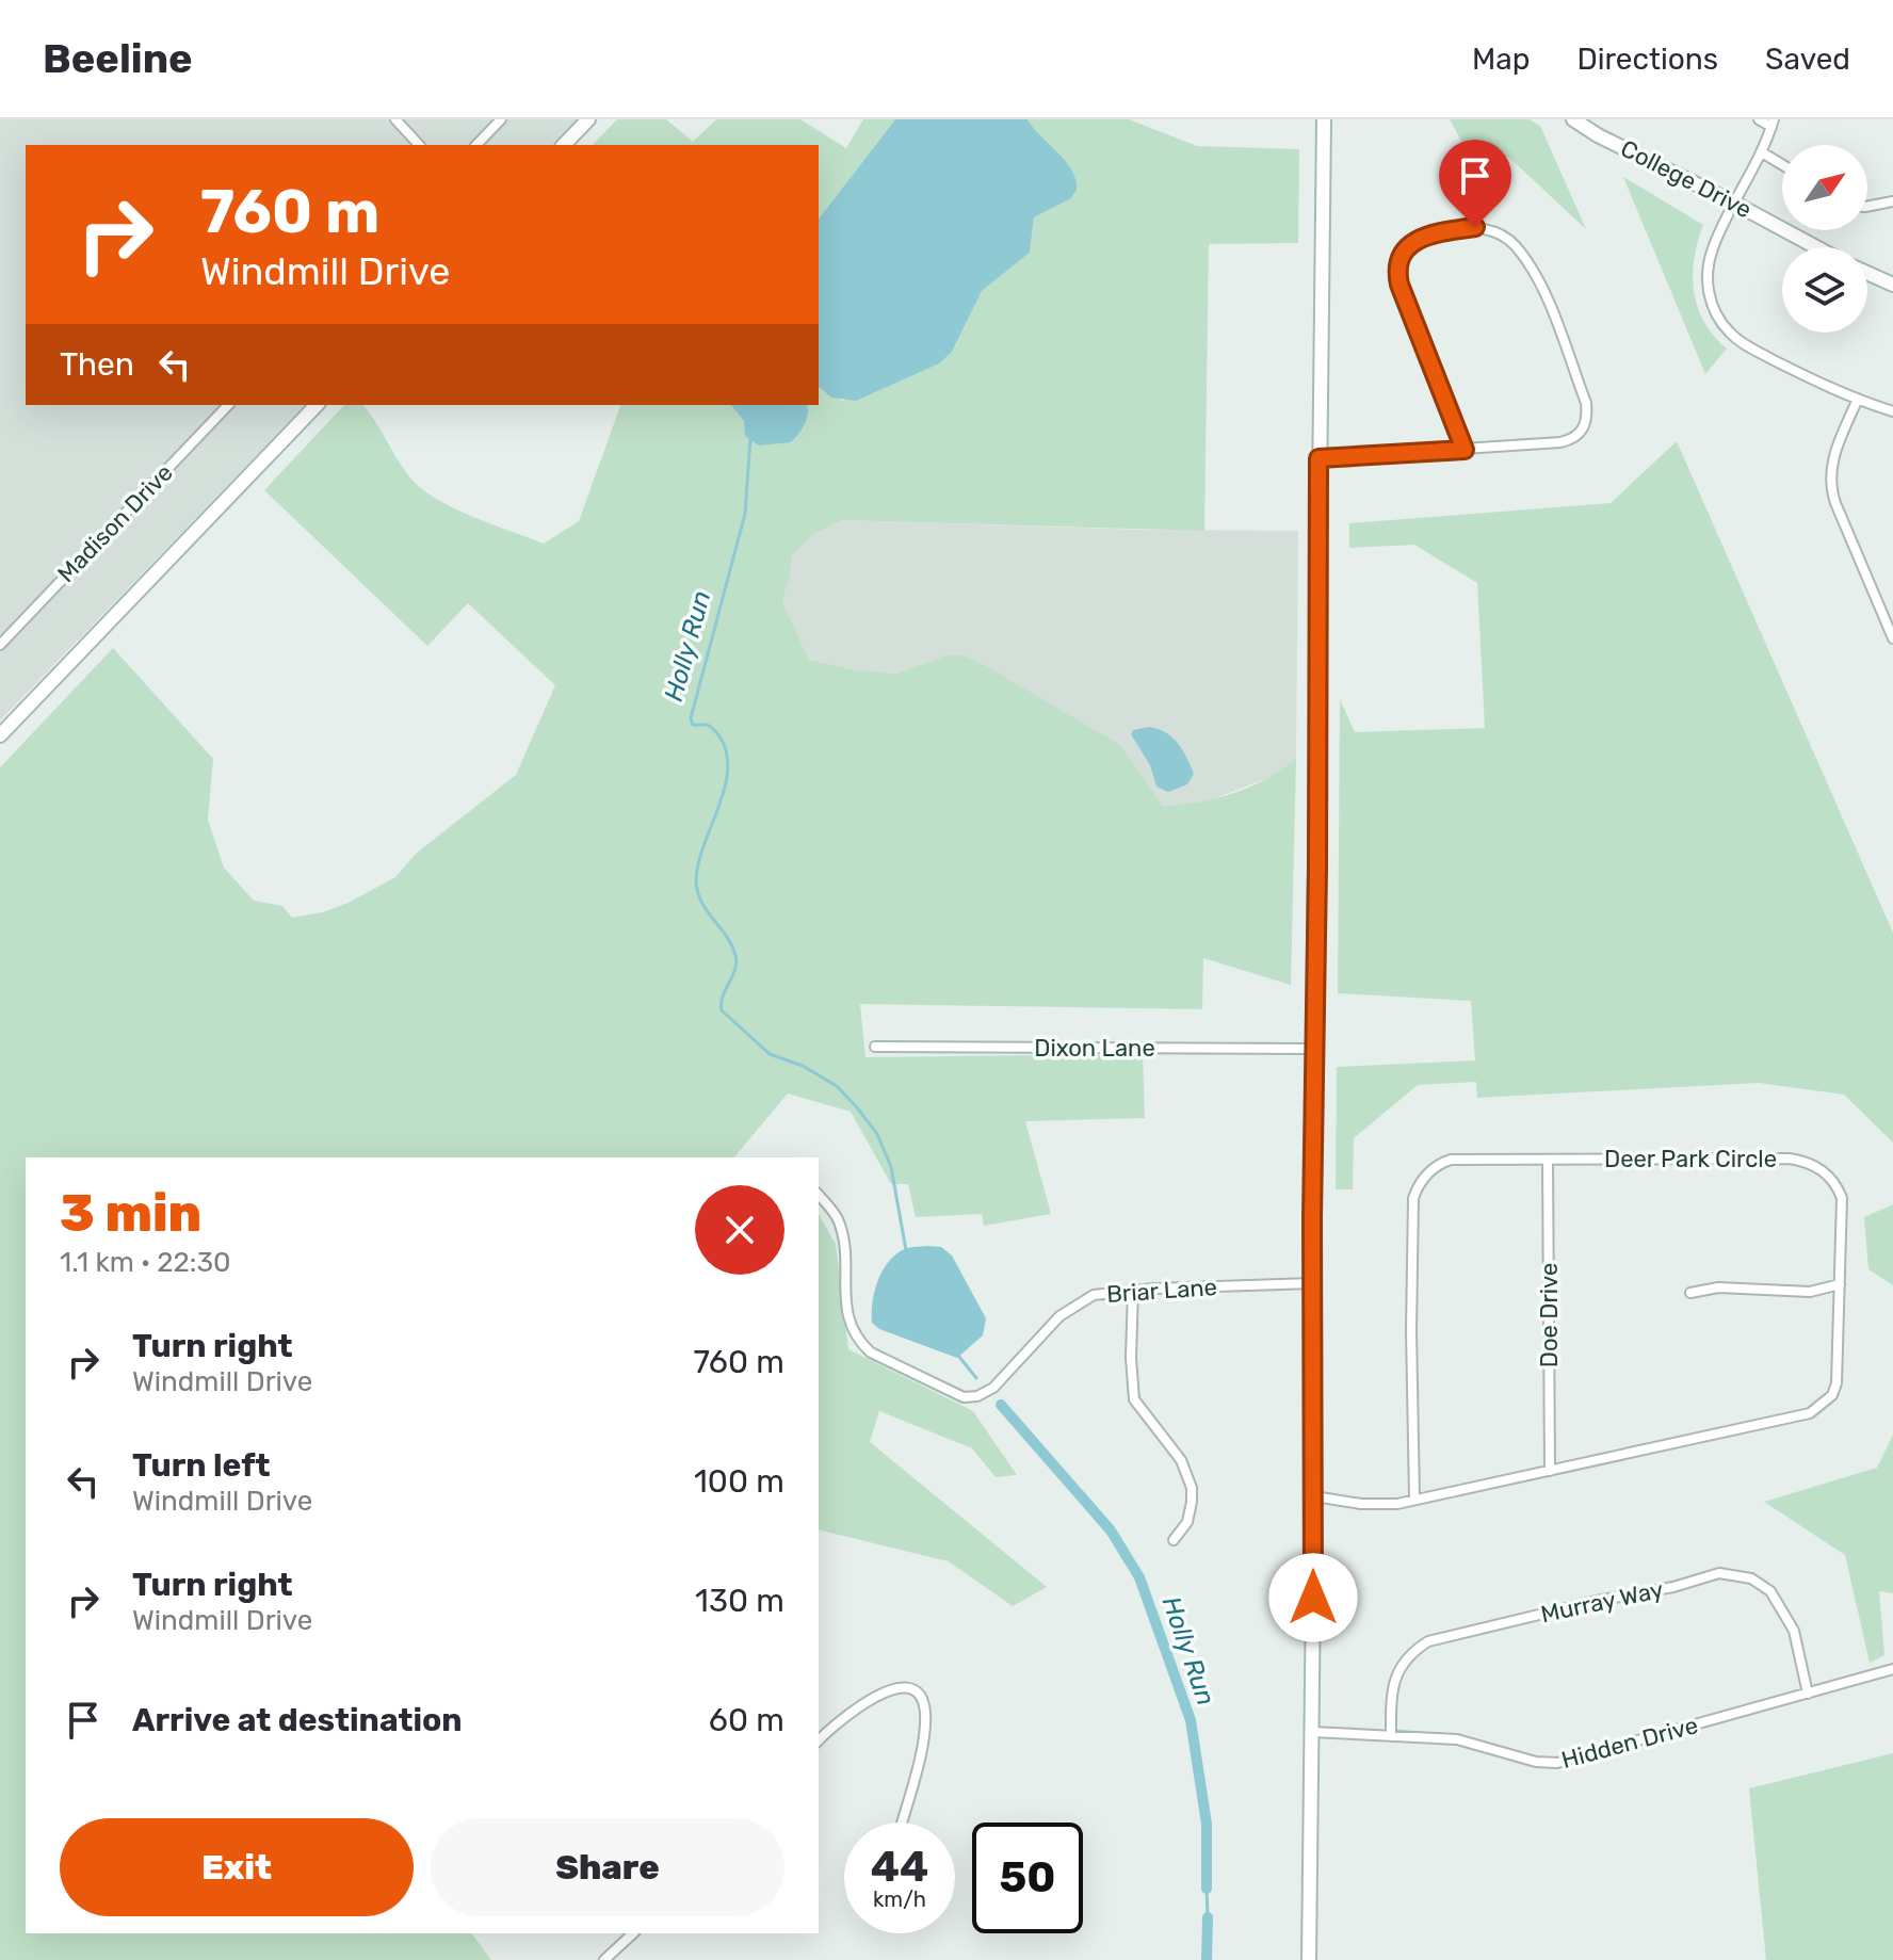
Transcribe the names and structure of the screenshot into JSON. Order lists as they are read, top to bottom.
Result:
{
  "streets": {
    "main road": ["College Drive"],
    "street": [
      "Madison Drive",
      "Dixon Lane",
      "Deer Park Circle",
      "Briar Lane",
      "Doe Drive",
      "Murray Way",
      "Hidden Drive"
    ]
  },
  "crossings": [
    ["Deer Park Circle", "Doe Drive"],
    ["Murray Way", "Hidden Drive"]
  ],
  "water": ["Holly Run"],
  "north": "top right",
  "page": {
    "header": "Beeline",
    "nav": ["Map", "Directions", "Saved"],
    "turn": ["760 m", "Windmill Drive"],
    "then": "Then",
    "heading": ["3 min", "1.1 km · 22:30"],
    "list": [
      {
        "name": "Turn right",
        "note": "Windmill Drive",
        "value": "760 m"
      },
      {
        "name": "Turn left",
        "note": "Windmill Drive",
        "value": "100 m"
      },
      {
        "name": "Turn right",
        "note": "Windmill Drive",
        "value": "130 m"
      },
      {
        "name": "Arrive at destination",
        "value": "60 m"
      }
    ],
    "buttons": ["Exit", "Share"],
    "speed": "44 km/h",
    "limit": "50"
  }
}
